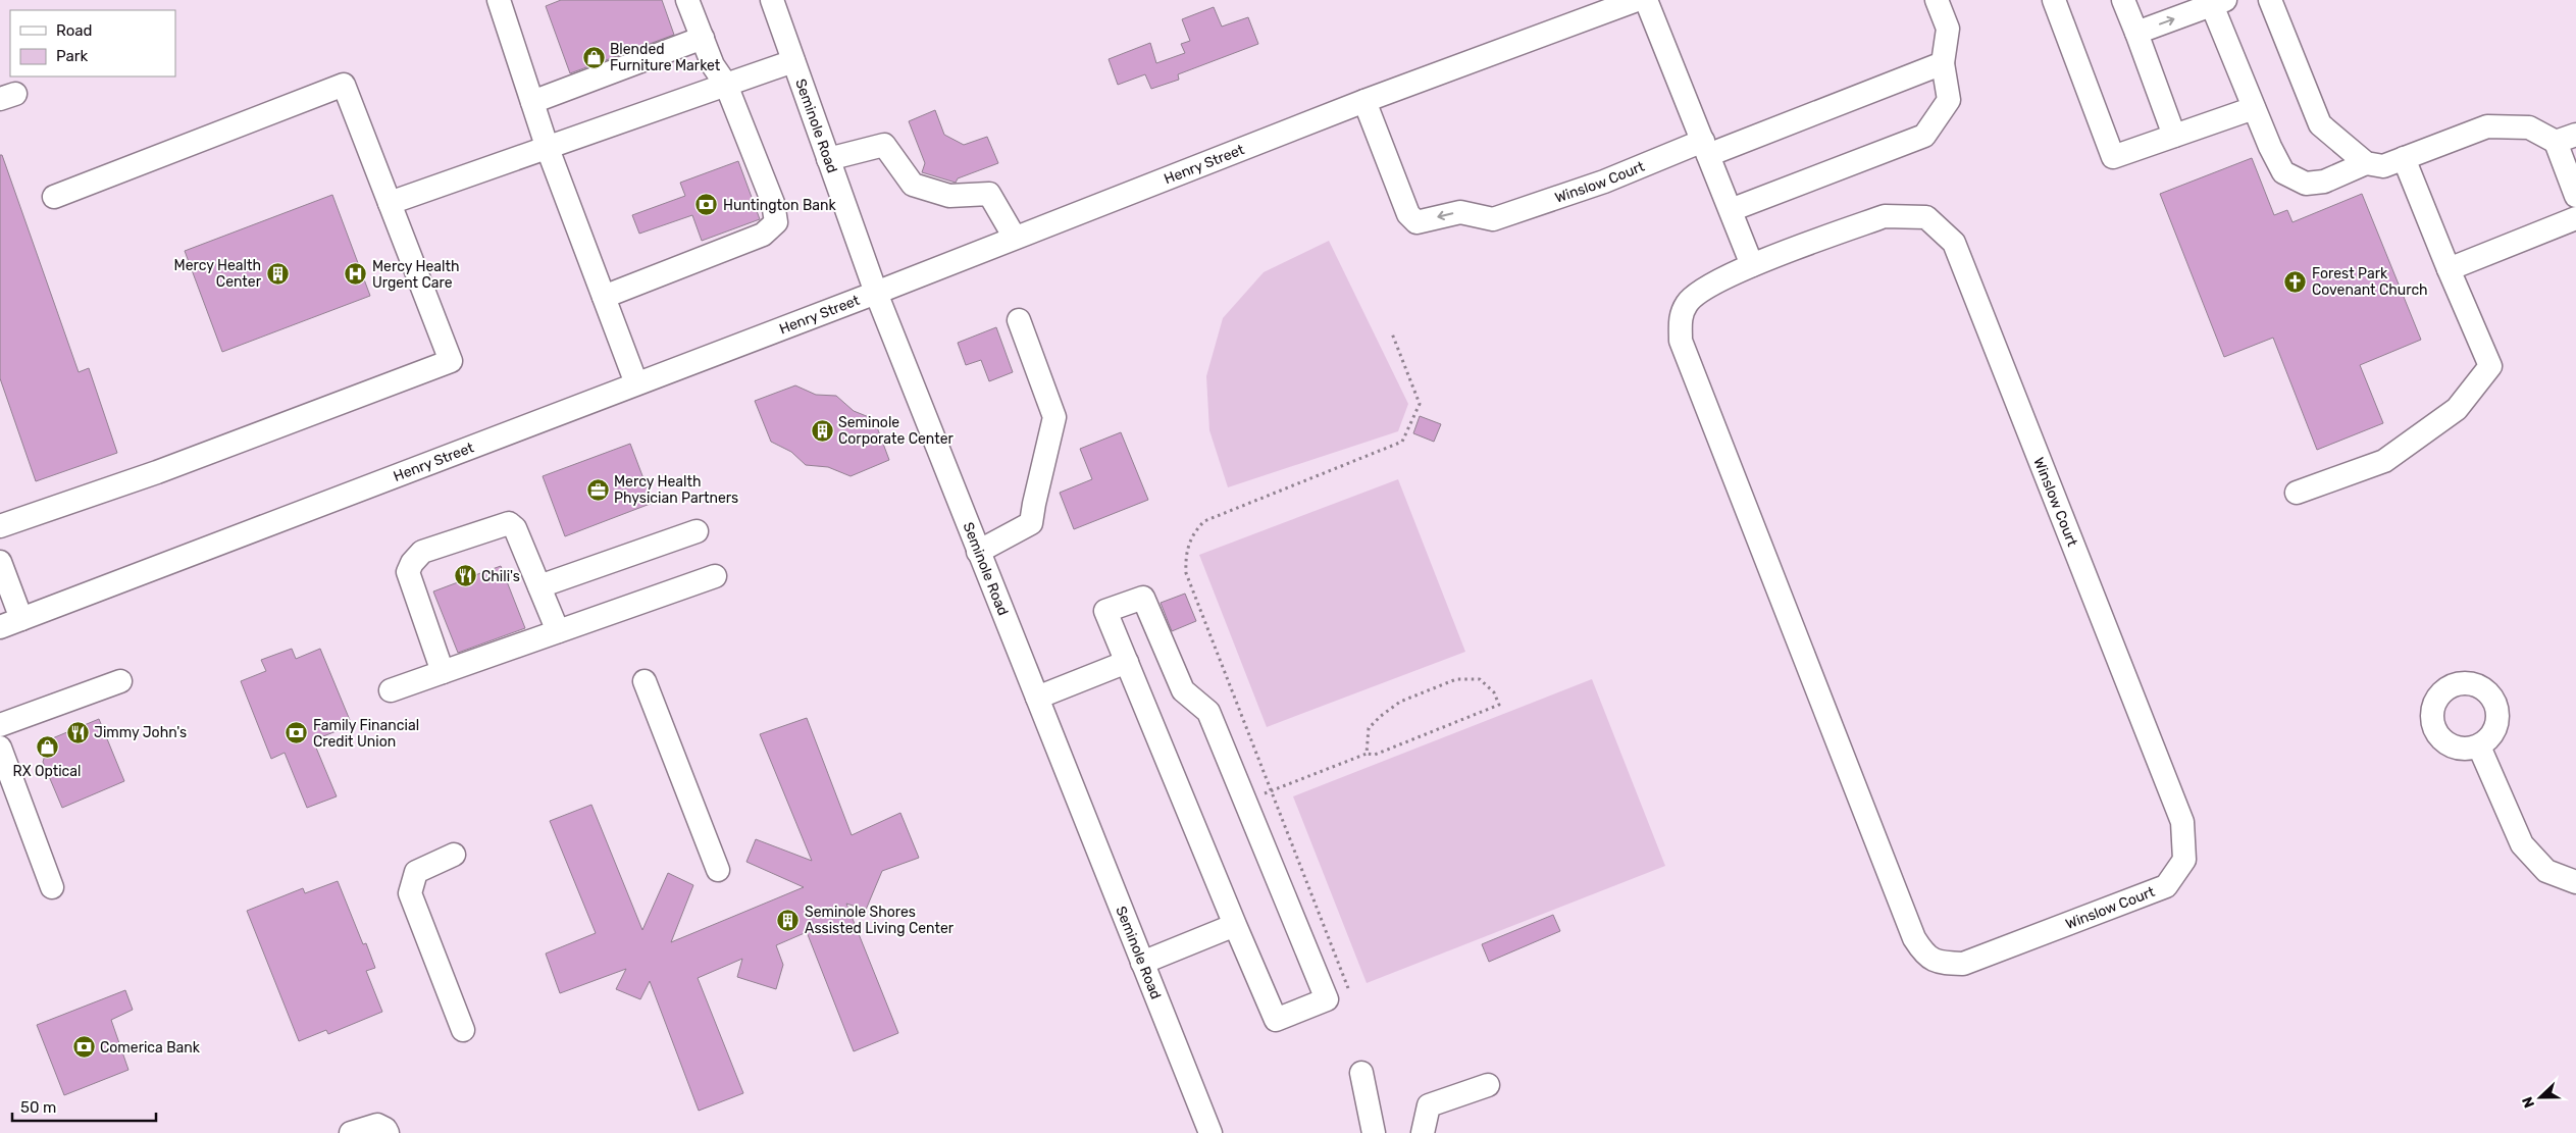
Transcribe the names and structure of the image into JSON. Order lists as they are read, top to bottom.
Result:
{
  "streets": {
    "street": ["Seminole Road", "Henry Street", "Winslow Court"]
  },
  "crossings": [
    ["Seminole Road", "Henry Street"],
    ["Henry Street", "Winslow Court"]
  ],
  "places": {
    "shop": ["Blended Furniture Market", "RX Optical"],
    "bank": ["Huntington Bank", "Family Financial Credit Union", "Comerica Bank"],
    "building": ["Mercy Health Center", "Seminole Corporate Center", "Seminole Shores Assisted Living Center"],
    "hospital": ["Mercy Health Urgent Care"],
    "church": ["Forest Park Covenant Church"],
    "office": ["Mercy Health Physician Partners"],
    "restaurant": ["Chili's", "Jimmy John's"]
  },
  "legend": ["Road", "Park"],
  "scale_bar": "50 m",
  "north": "left"
}
